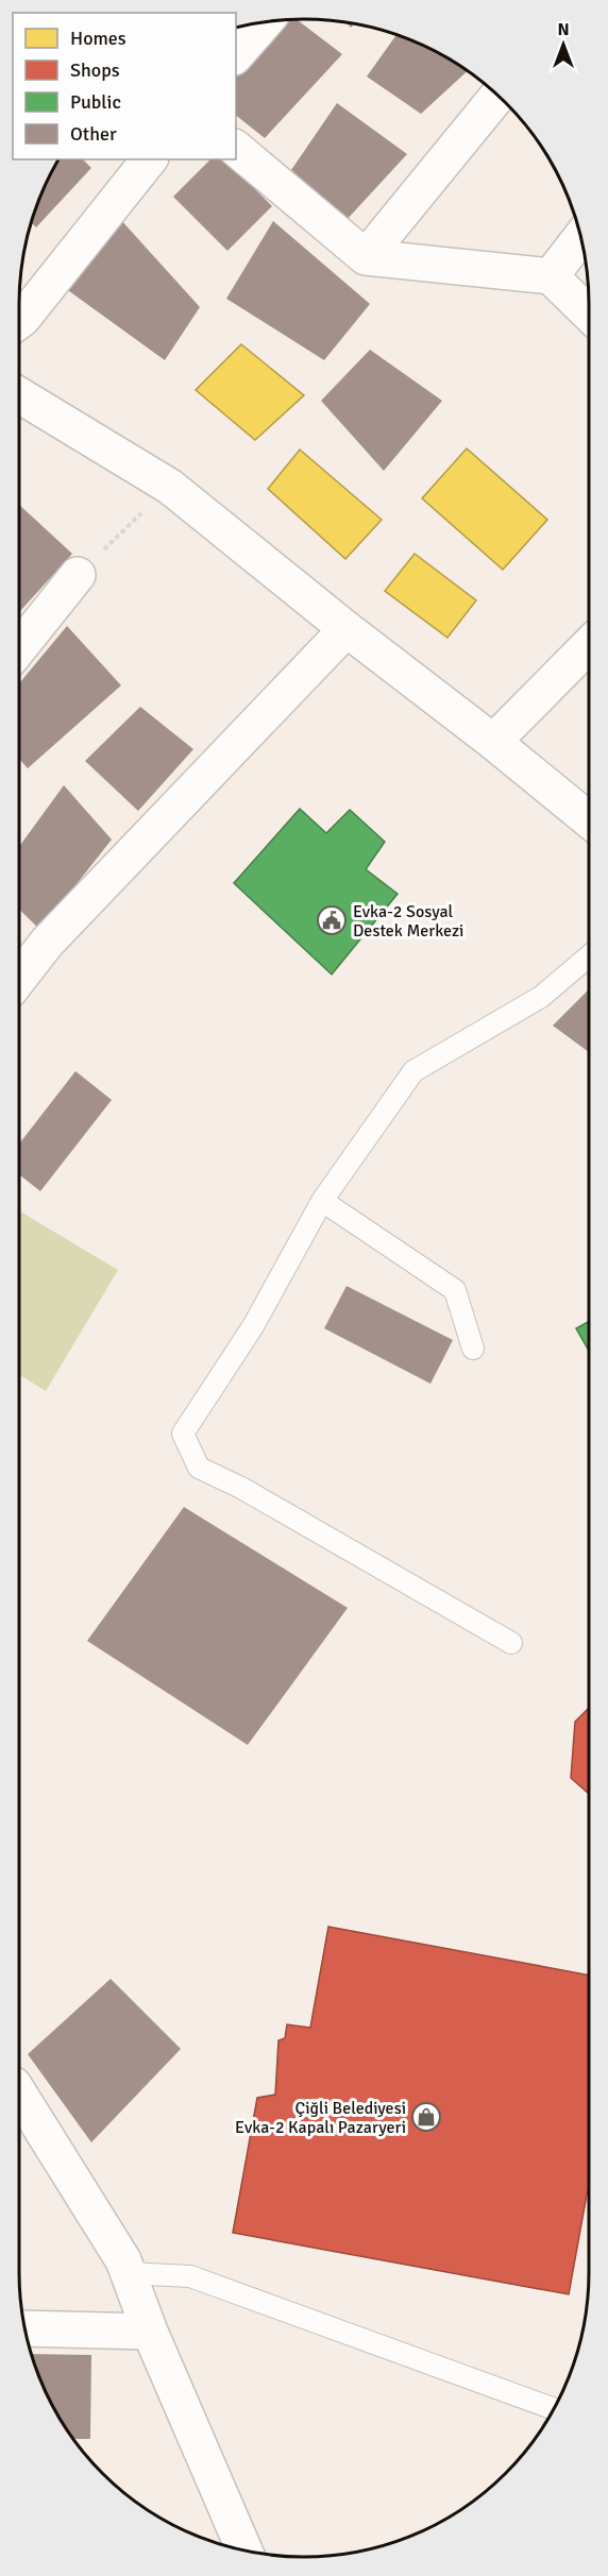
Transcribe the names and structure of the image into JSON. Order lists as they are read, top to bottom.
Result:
{
  "places": {
    "public building": ["Evka-2 Sosyal Destek Merkezi"],
    "shop": ["Çiğli Belediyesi Evka-2 Kapalı Pazaryeri"]
  },
  "legend": [
    "Homes",
    "Shops",
    "Public",
    "Other"
  ],
  "north": "top"
}
